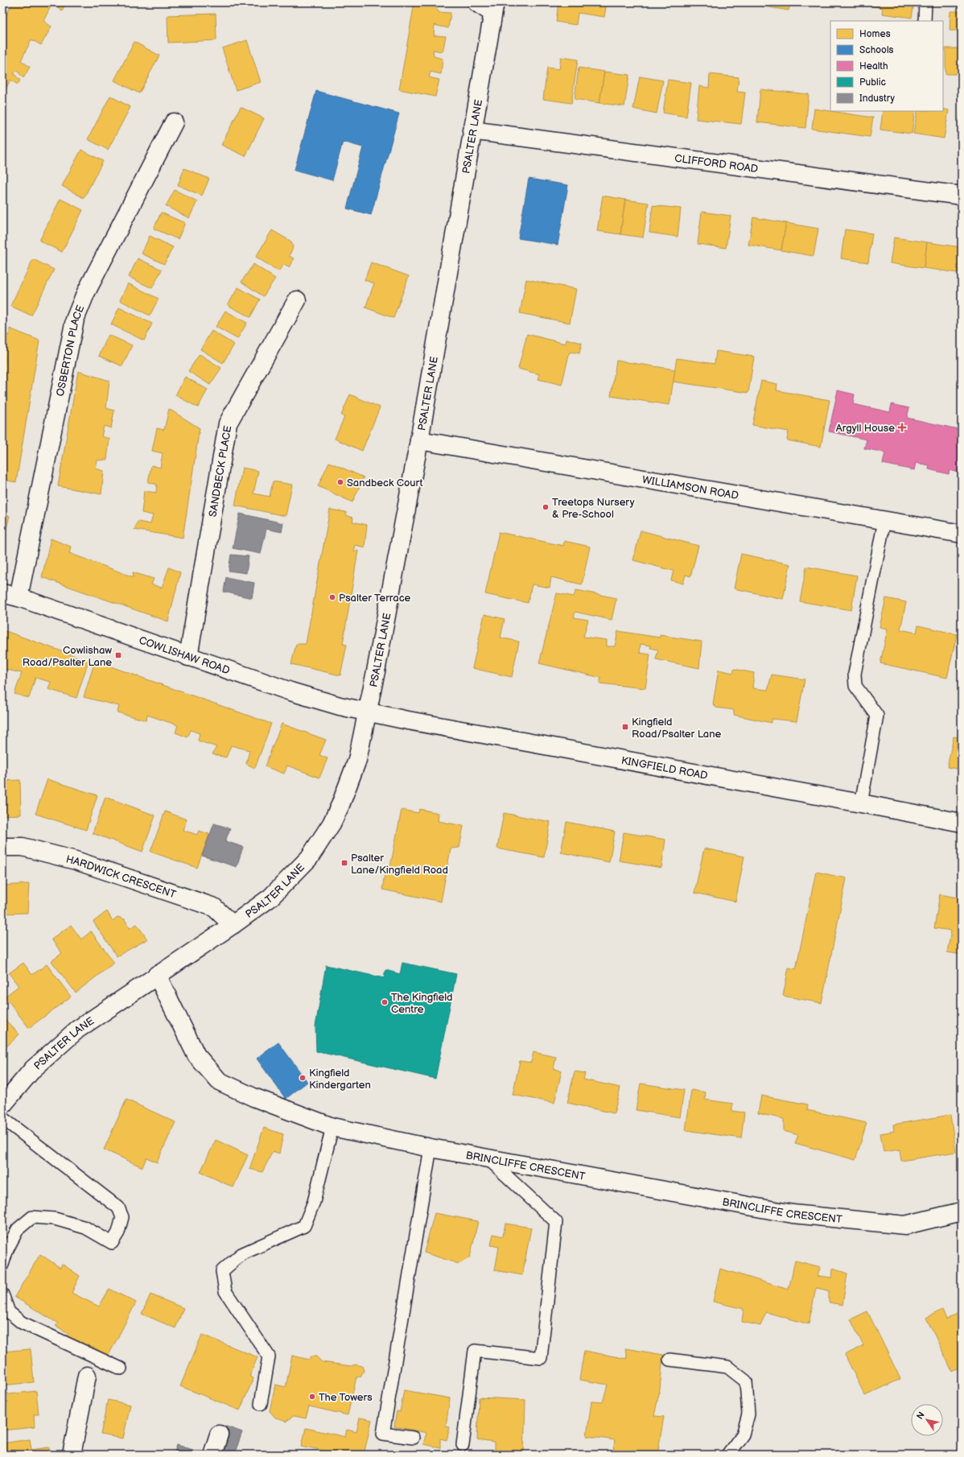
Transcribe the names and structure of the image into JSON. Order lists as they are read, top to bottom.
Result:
{
  "streets": {
    "street": [
      "PSALTER LANE",
      "CLIFFORD ROAD",
      "OSBERTON PLACE",
      "SANDBECK PLACE",
      "WILLIAMSON ROAD",
      "COWLISHAW ROAD",
      "KINGFIELD ROAD",
      "HARDWICK CRESCENT",
      "BRINCLIFFE CRESCENT"
    ]
  },
  "crossings": [
    ["PSALTER LANE", "CLIFFORD ROAD"],
    ["PSALTER LANE", "WILLIAMSON ROAD"],
    ["PSALTER LANE", "COWLISHAW ROAD"],
    ["PSALTER LANE", "KINGFIELD ROAD"],
    ["PSALTER LANE", "HARDWICK CRESCENT"],
    ["PSALTER LANE", "BRINCLIFFE CRESCENT"],
    ["OSBERTON PLACE", "COWLISHAW ROAD"],
    ["SANDBECK PLACE", "COWLISHAW ROAD"],
    ["COWLISHAW ROAD", "KINGFIELD ROAD"]
  ],
  "places": {
    "health": ["Argyll House"],
    "other": [
      "Sandbeck Court",
      "Treetops Nursery & Pre-School",
      "Psalter Terrace",
      "The Kingfield Centre",
      "Kingfield Kindergarten",
      "The Towers"
    ],
    "transit": ["Cowlishaw Road/Psalter Lane", "Kingfield Road/Psalter Lane", "Psalter Lane/Kingfield Road"]
  },
  "legend": [
    "Homes",
    "Schools",
    "Health",
    "Public",
    "Industry"
  ],
  "north": "top left"
}
